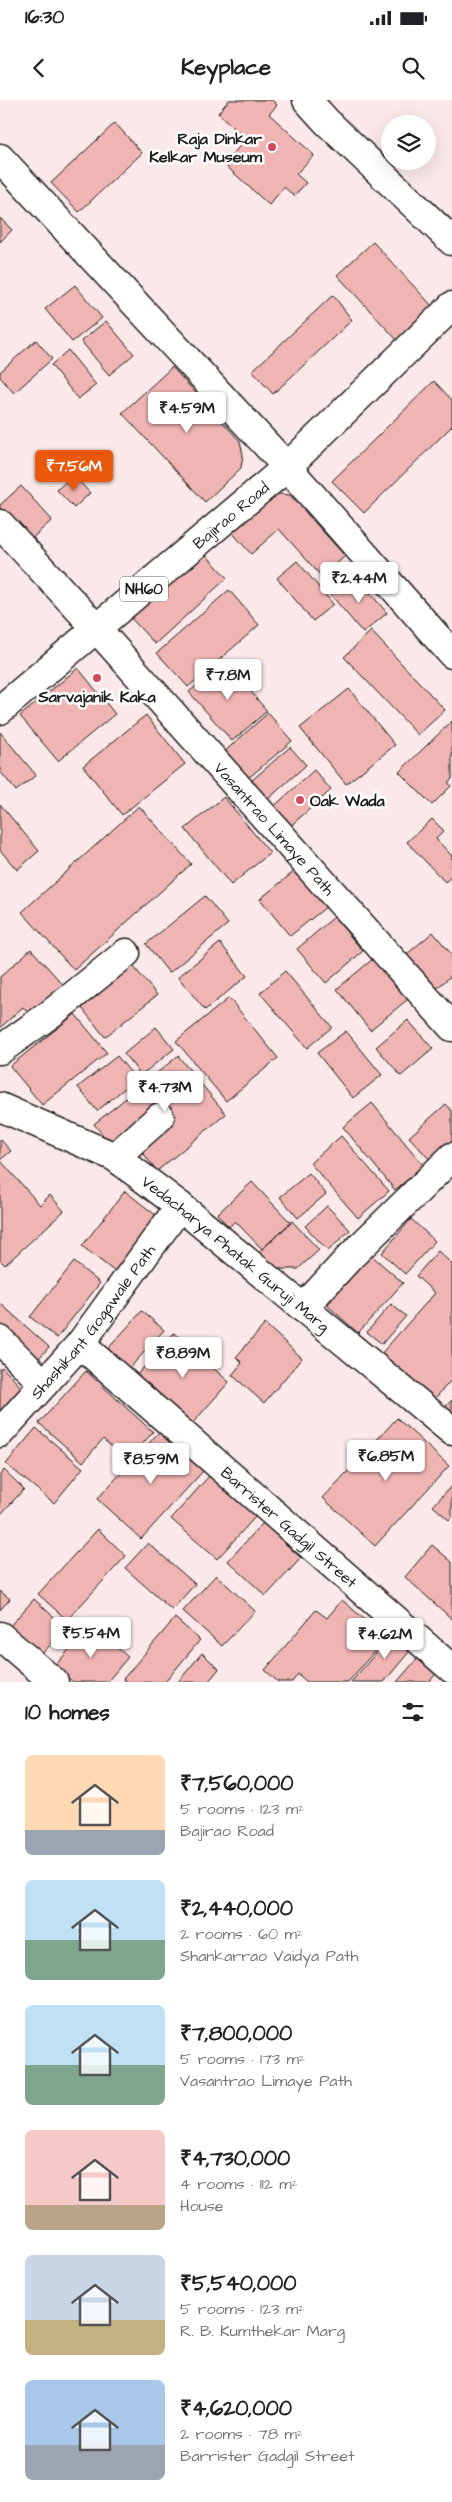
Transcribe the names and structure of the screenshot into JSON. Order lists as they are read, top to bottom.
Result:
{
  "streets": {
    "main road": [
      "Bajirao Road",
      "NH60",
      "Vasantrao Limaye Path",
      "Vedacharya Phatak Guruji Marg",
      "Shashikant Gogawale Path",
      "Barrister Gadgil Street"
    ]
  },
  "crossings": [
    ["Bajirao Road", "Vasantrao Limaye Path"],
    ["Vedacharya Phatak Guruji Marg", "Shashikant Gogawale Path"],
    ["Shashikant Gogawale Path", "Barrister Gadgil Street"]
  ],
  "places": ["Raja Dinkar Kelkar Museum", "Sarvajanik Kaka", "Oak Wada"],
  "page": {
    "status": "16:30",
    "header": "Keyplace",
    "price": [
      "₹4.59M",
      "₹7.56M",
      "₹2.44M",
      "₹7.8M",
      "₹4.73M",
      "₹8.89M",
      "₹6.85M",
      "₹8.59M",
      "₹5.54M",
      "₹4.62M"
    ],
    "heading": "10 homes",
    "list": [
      {
        "name": "₹7,560,000",
        "note": "5 rooms · 123 m² · Bajirao Road"
      },
      {
        "name": "₹2,440,000",
        "note": "2 rooms · 60 m² · Shankarrao Vaidya Path"
      },
      {
        "name": "₹7,800,000",
        "note": "5 rooms · 173 m² · Vasantrao Limaye Path"
      },
      {
        "name": "₹4,730,000",
        "note": "4 rooms · 112 m² · House"
      },
      {
        "name": "₹5,540,000",
        "note": "5 rooms · 123 m² · R. B. Kumthekar Marg"
      },
      {
        "name": "₹4,620,000",
        "note": "2 rooms · 78 m² · Barrister Gadgil Street"
      }
    ]
  }
}
